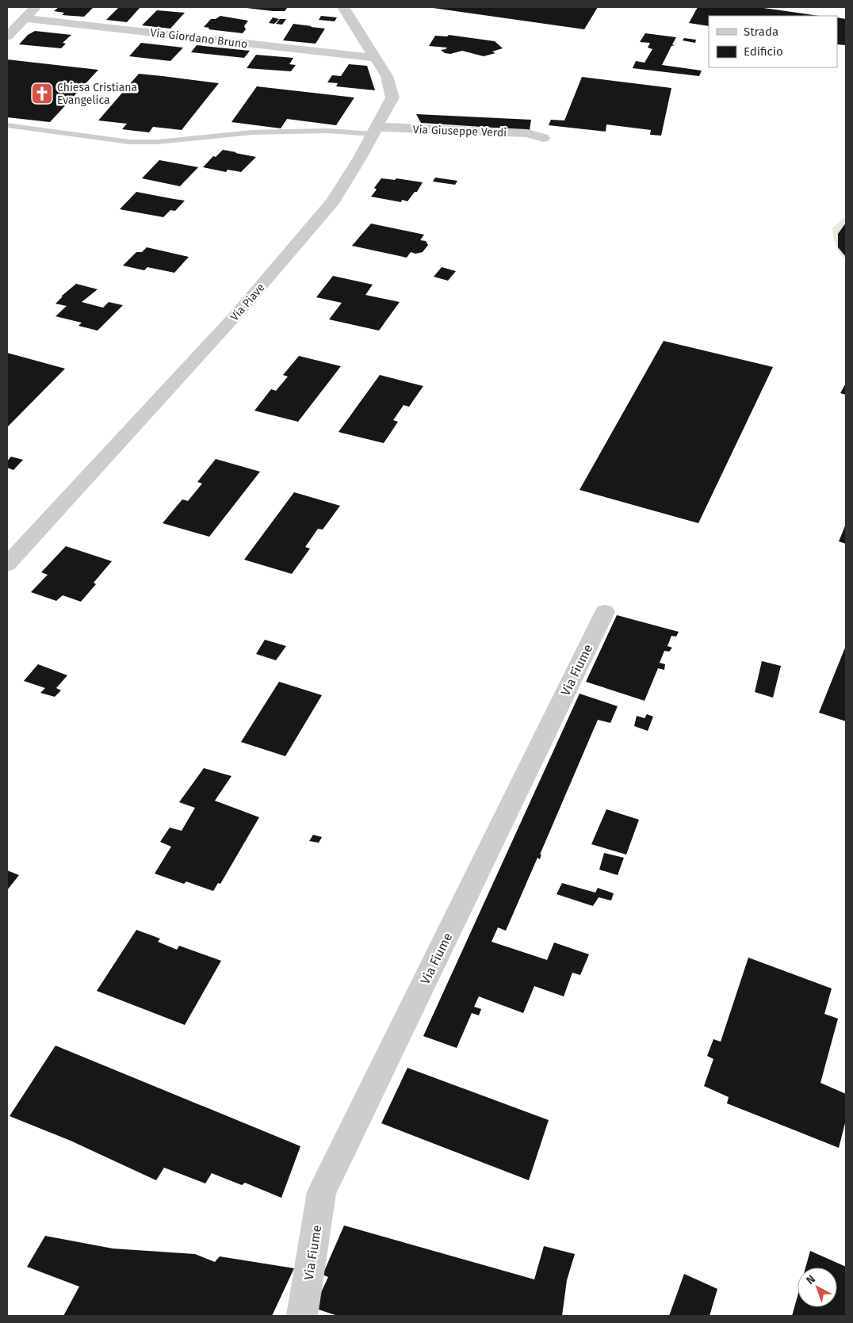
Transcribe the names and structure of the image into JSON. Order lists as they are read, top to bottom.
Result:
{
  "streets": {
    "street": [
      "Via Giordano Bruno",
      "Via Giuseppe Verdi",
      "Via Piave",
      "Via Fiume"
    ]
  },
  "crossings": [
    ["Via Giordano Bruno", "Via Piave"],
    ["Via Giuseppe Verdi", "Via Piave"]
  ],
  "places": {
    "church": ["Chiesa Cristiana Evangelica"]
  },
  "legend": ["Strada", "Edificio"],
  "north": "top left"
}
